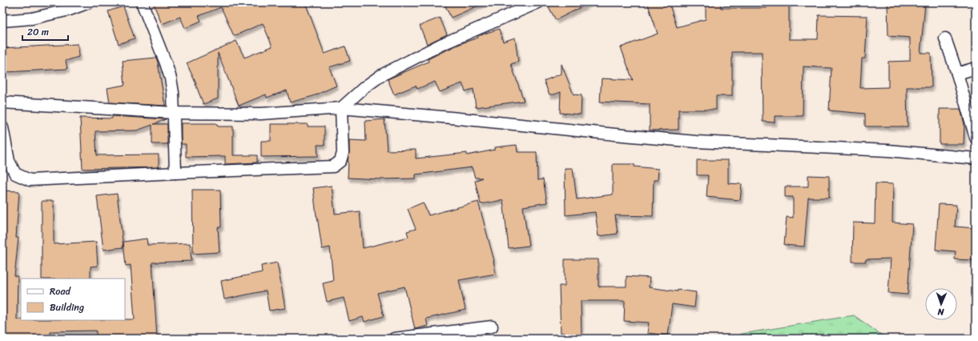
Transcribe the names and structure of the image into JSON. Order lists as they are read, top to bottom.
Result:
{
  "legend": ["Road", "Building"],
  "scale_bar": "20 m",
  "north": "bottom"
}
